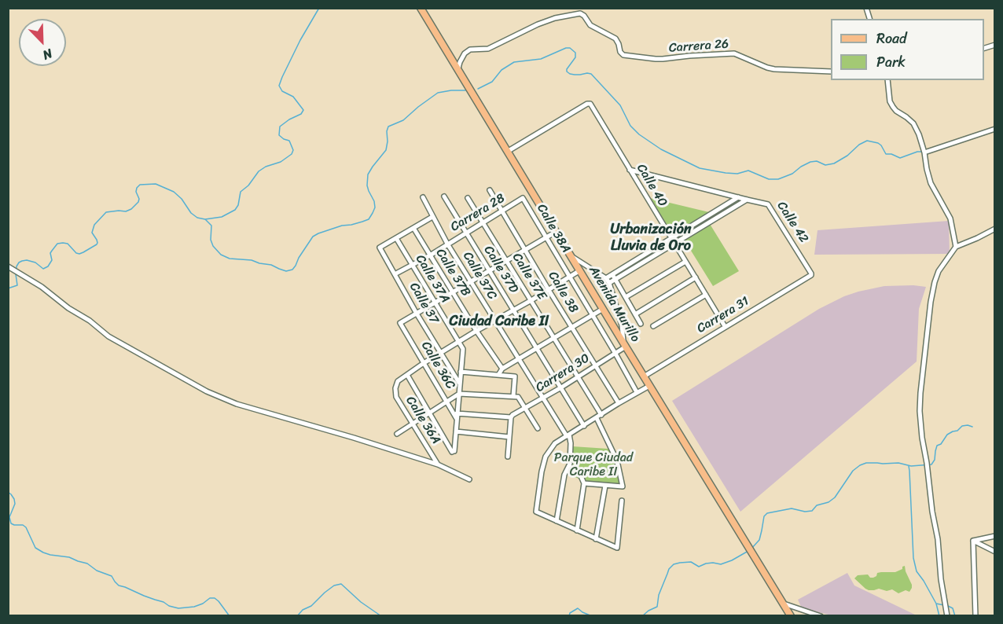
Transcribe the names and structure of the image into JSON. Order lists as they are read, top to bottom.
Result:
{
  "streets": {
    "main road": ["Avenida Murillo"],
    "street": [
      "Carrera 26",
      "Calle 40",
      "Carrera 28",
      "Calle 42",
      "Calle 38A",
      "Calle 37D",
      "Calle 37B",
      "Calle 37C",
      "Calle 37E",
      "Calle 37A",
      "Calle 38",
      "Calle 37",
      "Carrera 31",
      "Calle 36C",
      "Carrera 30",
      "Calle 36A"
    ]
  },
  "crossings": [
    ["Carrera 26", "Avenida Murillo"],
    ["Calle 40", "Calle 42"],
    ["Calle 40", "Avenida Murillo"],
    ["Calle 40", "Carrera 31"],
    ["Carrera 28", "Calle 38A"],
    ["Carrera 28", "Calle 37D"],
    ["Carrera 28", "Calle 37B"],
    ["Carrera 28", "Calle 37C"],
    ["Carrera 28", "Calle 37E"],
    ["Carrera 28", "Calle 37A"],
    ["Carrera 28", "Calle 38"],
    ["Carrera 28", "Calle 37"],
    ["Calle 42", "Carrera 31"],
    ["Calle 38A", "Carrera 30"],
    ["Calle 37D", "Carrera 30"],
    ["Calle 37C", "Carrera 30"],
    ["Calle 37E", "Carrera 30"],
    ["Calle 37A", "Calle 37"],
    ["Calle 38", "Carrera 30"],
    ["Calle 37", "Calle 36C"],
    ["Avenida Murillo", "Carrera 31"],
    ["Avenida Murillo", "Carrera 30"]
  ],
  "districts": ["Urbanización Lluvia de Oro", "Ciudad Caribe II"],
  "parks": ["Parque Ciudad Caribe II"],
  "legend": ["Road", "Park"],
  "north": "bottom right"
}
